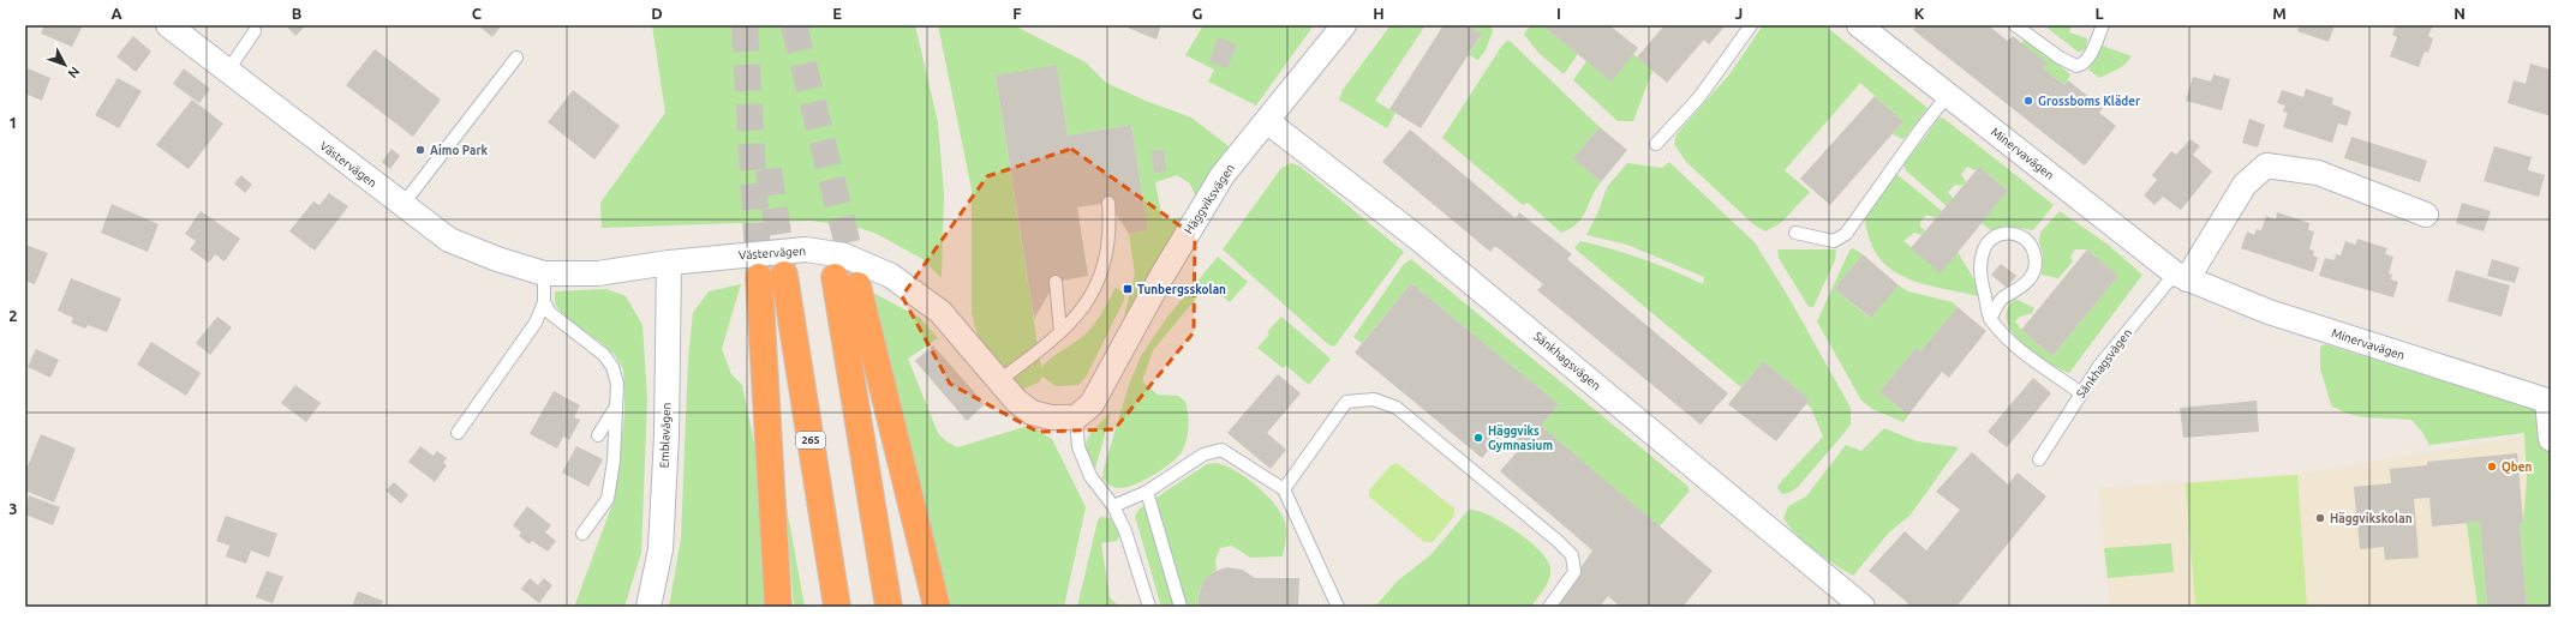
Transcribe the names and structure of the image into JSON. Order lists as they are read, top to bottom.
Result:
{
  "streets": {
    "highway": ["265"],
    "street": [
      "Minervavägen",
      "Västervägen",
      "Häggviksvägen",
      "Sänkhagsvägen",
      "Emblavägen"
    ]
  },
  "crossings": [
    ["Minervavägen", "Sänkhagsvägen"],
    ["Västervägen", "Häggviksvägen"],
    ["Västervägen", "Emblavägen"],
    ["Häggviksvägen", "Sänkhagsvägen"]
  ],
  "places": {
    "other": [
      "Grossboms Kläder",
      "Aimo Park",
      "Häggviks Gymnasium",
      "Qben",
      "Häggvikskolan"
    ],
    "transit": ["Tunbergsskolan"]
  },
  "north": "bottom right",
  "grid": {
    "columns": [
      "A",
      "B",
      "C",
      "D",
      "E",
      "F",
      "G",
      "H",
      "I",
      "J",
      "K",
      "L",
      "M",
      "N"
    ],
    "rows": ["1", "2", "3"]
  }
}
